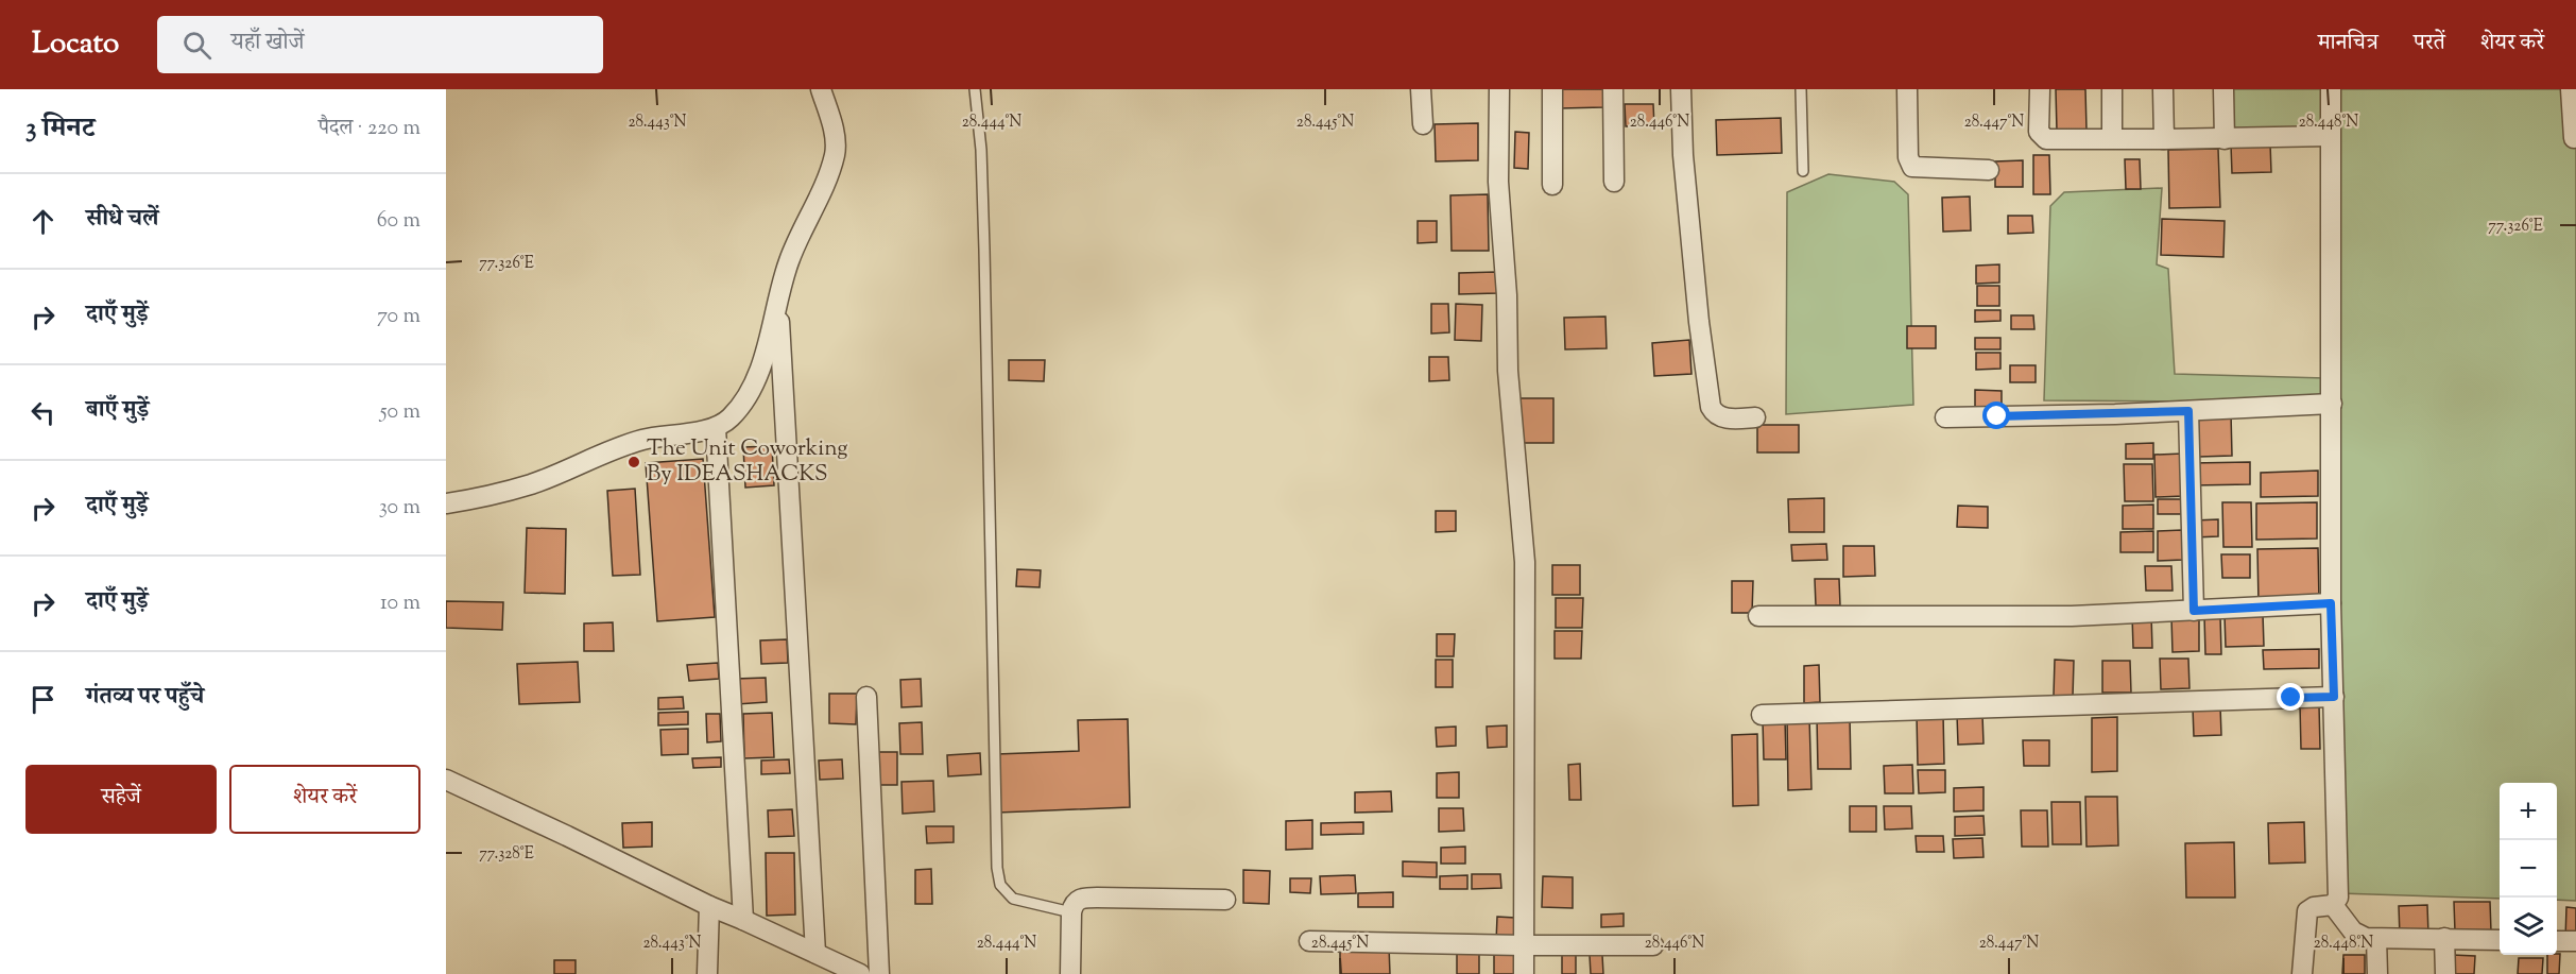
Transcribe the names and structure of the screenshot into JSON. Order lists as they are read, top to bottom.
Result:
{
  "places": ["The Unit Coworking By IDEASHACKS"],
  "page": {
    "header": "Locato",
    "search": "यहाँ खोजें",
    "nav": ["मानचित्र", "परतें", "शेयर करें"],
    "heading": ["3 मिनट", "पैदल · 220 m"],
    "list": [
      ["सीधे चलें", "60 m"],
      ["दाएँ मुड़ें", "70 m"],
      ["बाएँ मुड़ें", "50 m"],
      ["दाएँ मुड़ें", "30 m"],
      ["दाएँ मुड़ें", "10 m"],
      "गंतव्य पर पहुँचे"
    ],
    "buttons": ["सहेजें", "शेयर करें"],
    "map_buttons": ["+", "−"]
  },
  "coordinates": [
    "28.443°N",
    "28.444°N",
    "28.445°N",
    "28.446°N",
    "28.447°N",
    "28.448°N",
    "77.326°E",
    "77.328°E"
  ]
}
